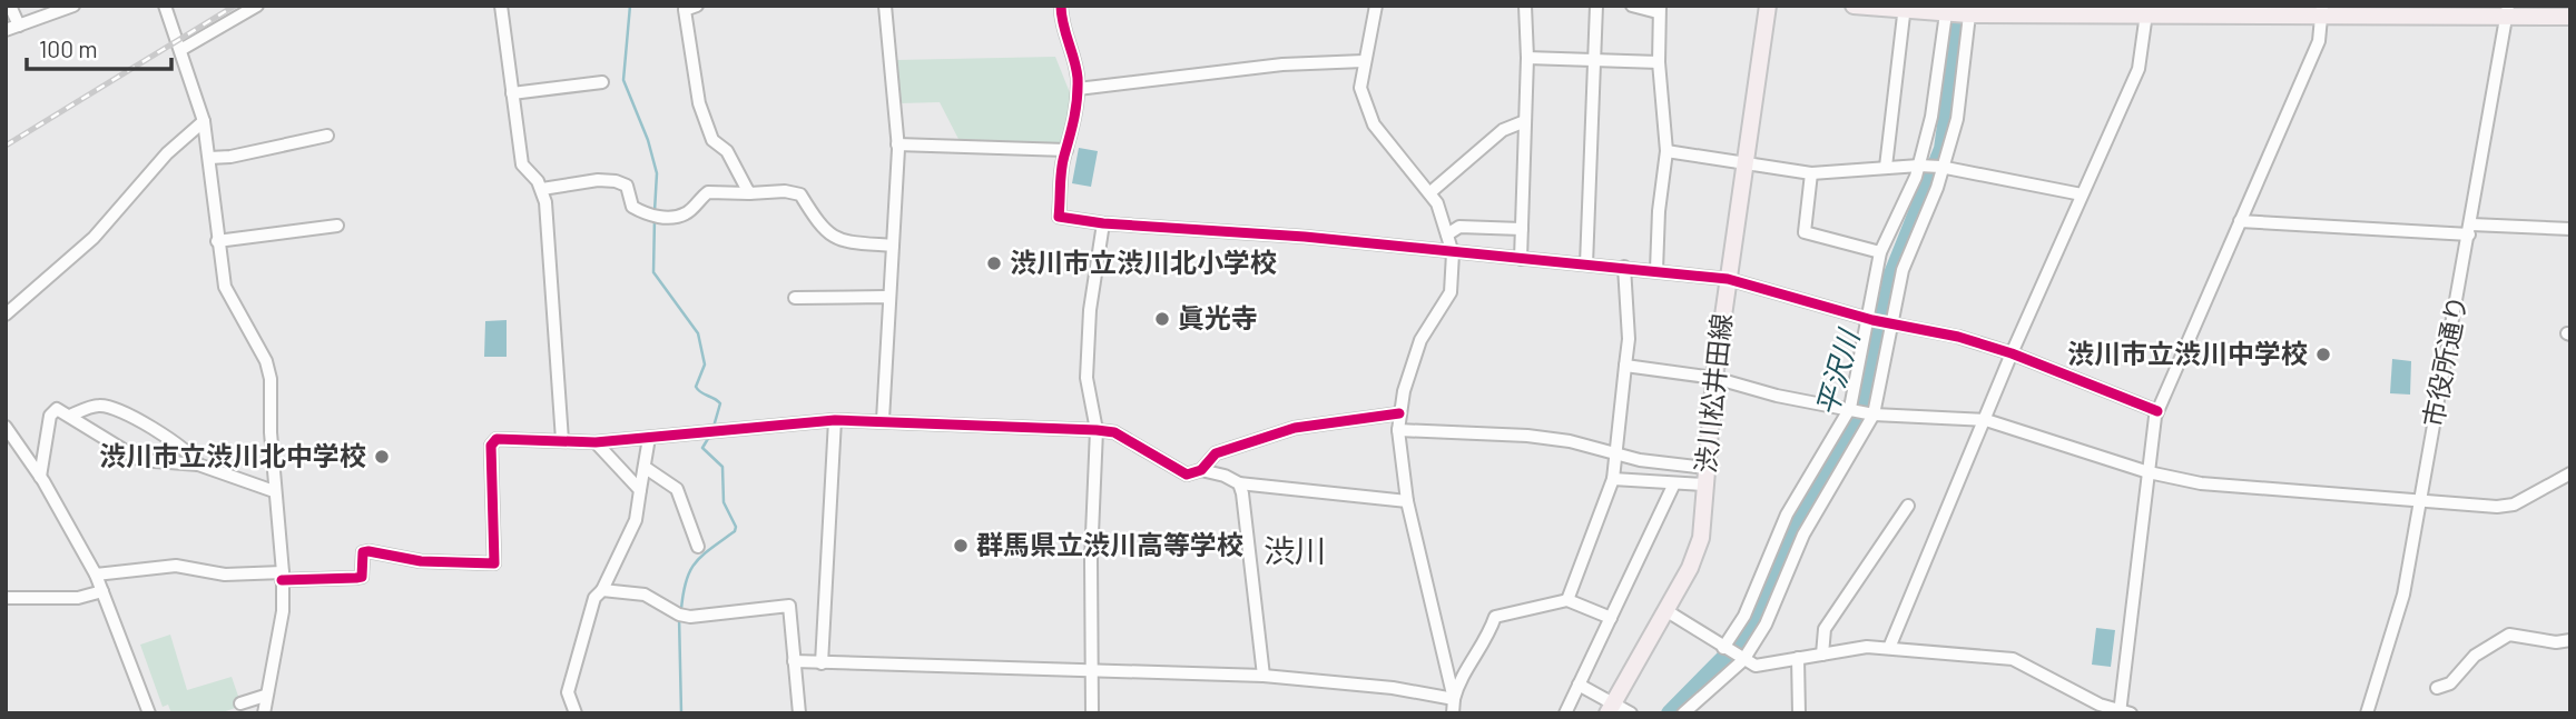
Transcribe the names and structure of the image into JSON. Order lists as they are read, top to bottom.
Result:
{
  "streets": {
    "main road": ["渋川松井田線"],
    "street": ["市役所通り"]
  },
  "districts": ["渋川"],
  "water": ["平沢川"],
  "places": [
    "渋川市立渋川北小学校",
    "眞光寺",
    "渋川市立渋川中学校",
    "渋川市立渋川北中学校",
    "群馬県立渋川高等学校"
  ],
  "scale_bar": "100 m"
}
